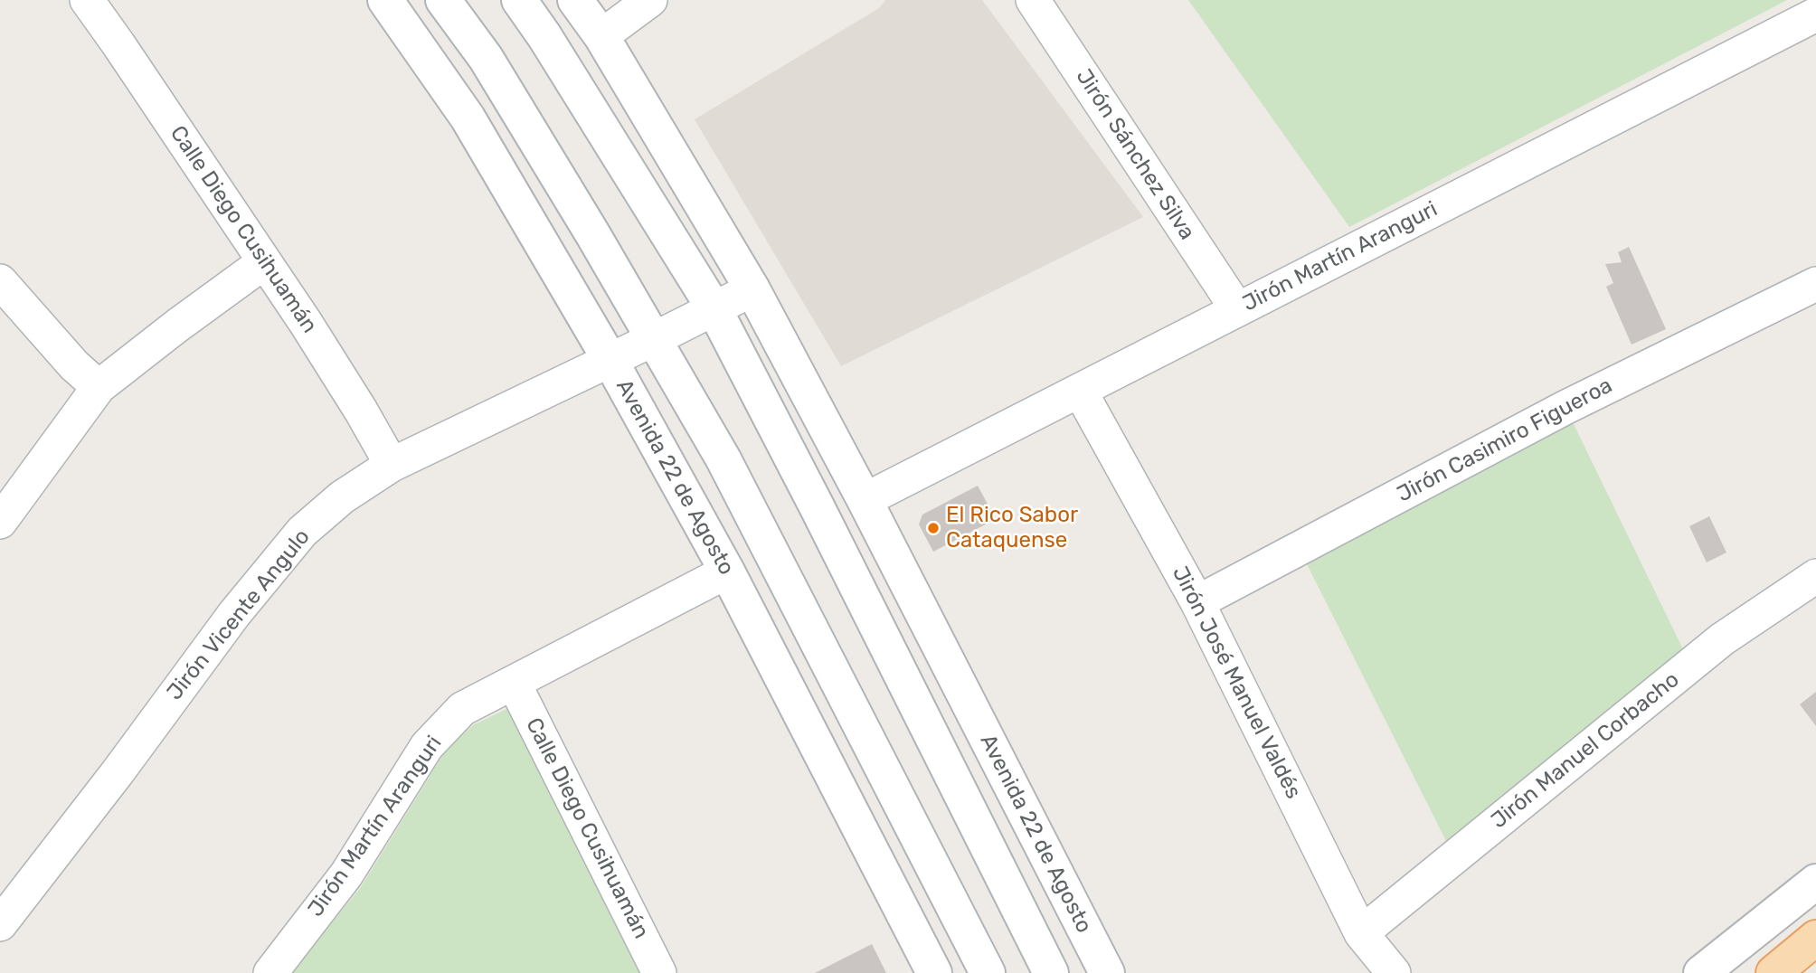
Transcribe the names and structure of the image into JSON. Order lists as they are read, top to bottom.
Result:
{
  "streets": {
    "street": [
      "Jirón Sánchez Silva",
      "Calle Diego Cusihuamán",
      "Jirón Martín Aranguri",
      "Jirón Casimiro Figueroa",
      "Avenida 22 de Agosto",
      "Jirón Vicente Angulo",
      "Jirón José Manuel Valdés",
      "Jirón Manuel Corbacho"
    ]
  },
  "crossings": [
    ["Jirón Sánchez Silva", "Jirón Martín Aranguri"],
    ["Calle Diego Cusihuamán", "Jirón Martín Aranguri"],
    ["Calle Diego Cusihuamán", "Jirón Vicente Angulo"],
    ["Jirón Martín Aranguri", "Avenida 22 de Agosto"],
    ["Jirón Martín Aranguri", "Jirón José Manuel Valdés"],
    ["Jirón Casimiro Figueroa", "Jirón José Manuel Valdés"],
    ["Avenida 22 de Agosto", "Jirón Vicente Angulo"],
    ["Jirón José Manuel Valdés", "Jirón Manuel Corbacho"]
  ],
  "places": ["El Rico Sabor Cataquense"]
}
